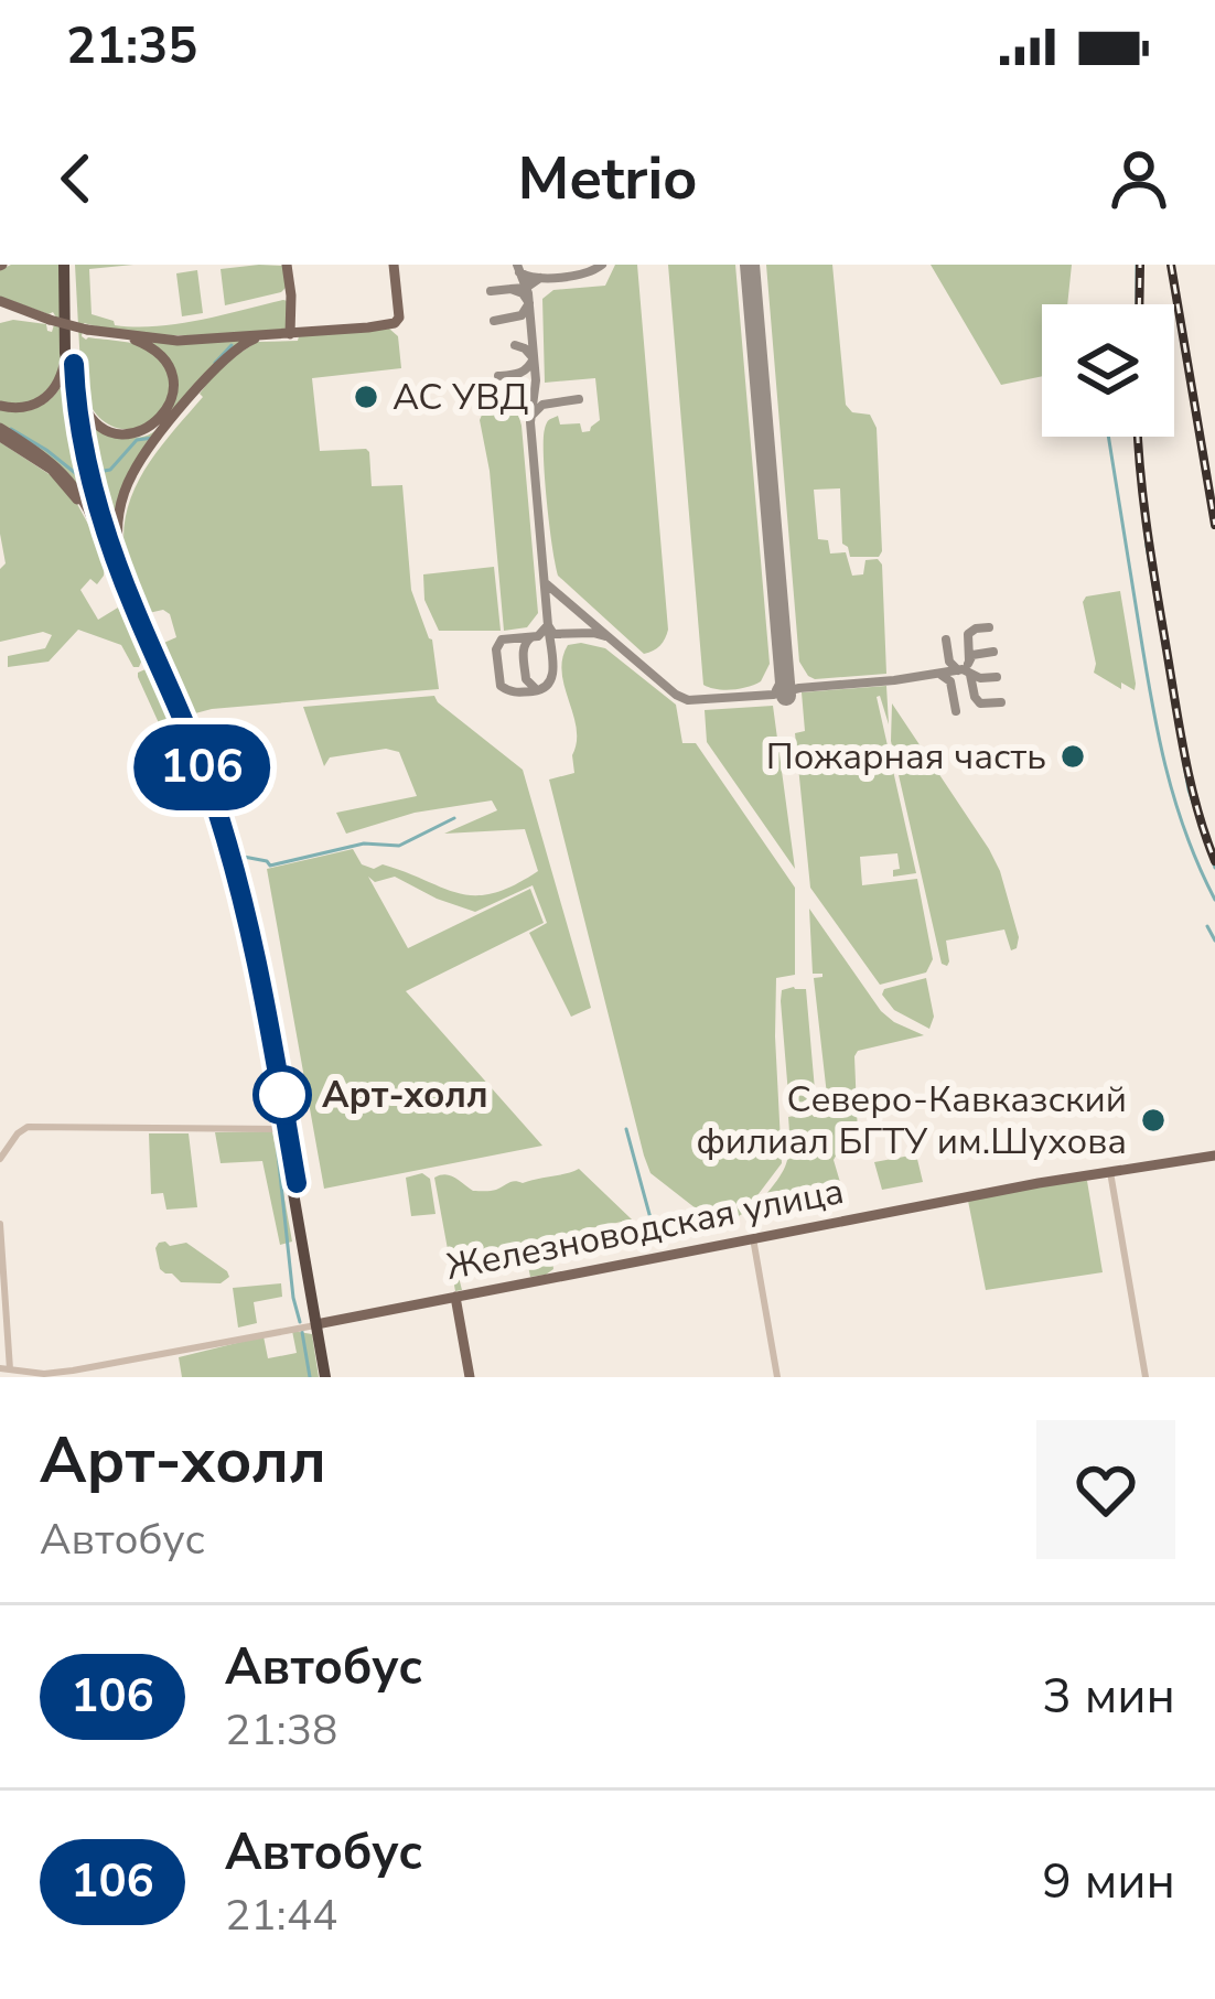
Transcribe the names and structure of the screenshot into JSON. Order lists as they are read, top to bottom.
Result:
{
  "streets": {
    "main road": ["Железноводская улица"]
  },
  "places": [
    "АС УВД",
    "Пожарная часть",
    "Арт-холл",
    "Северо-Кавказский филиал БГТУ им.Шухова"
  ],
  "lines": ["bus line 106"],
  "page": {
    "status": "21:35",
    "header": "Metrio",
    "on_map": "106",
    "heading": ["Арт-холл", "Автобус"],
    "list": [
      {
        "mark": "106",
        "name": "Автобус",
        "note": "21:38",
        "value": "3 мин"
      },
      {
        "mark": "106",
        "name": "Автобус",
        "note": "21:44",
        "value": "9 мин"
      }
    ]
  }
}
